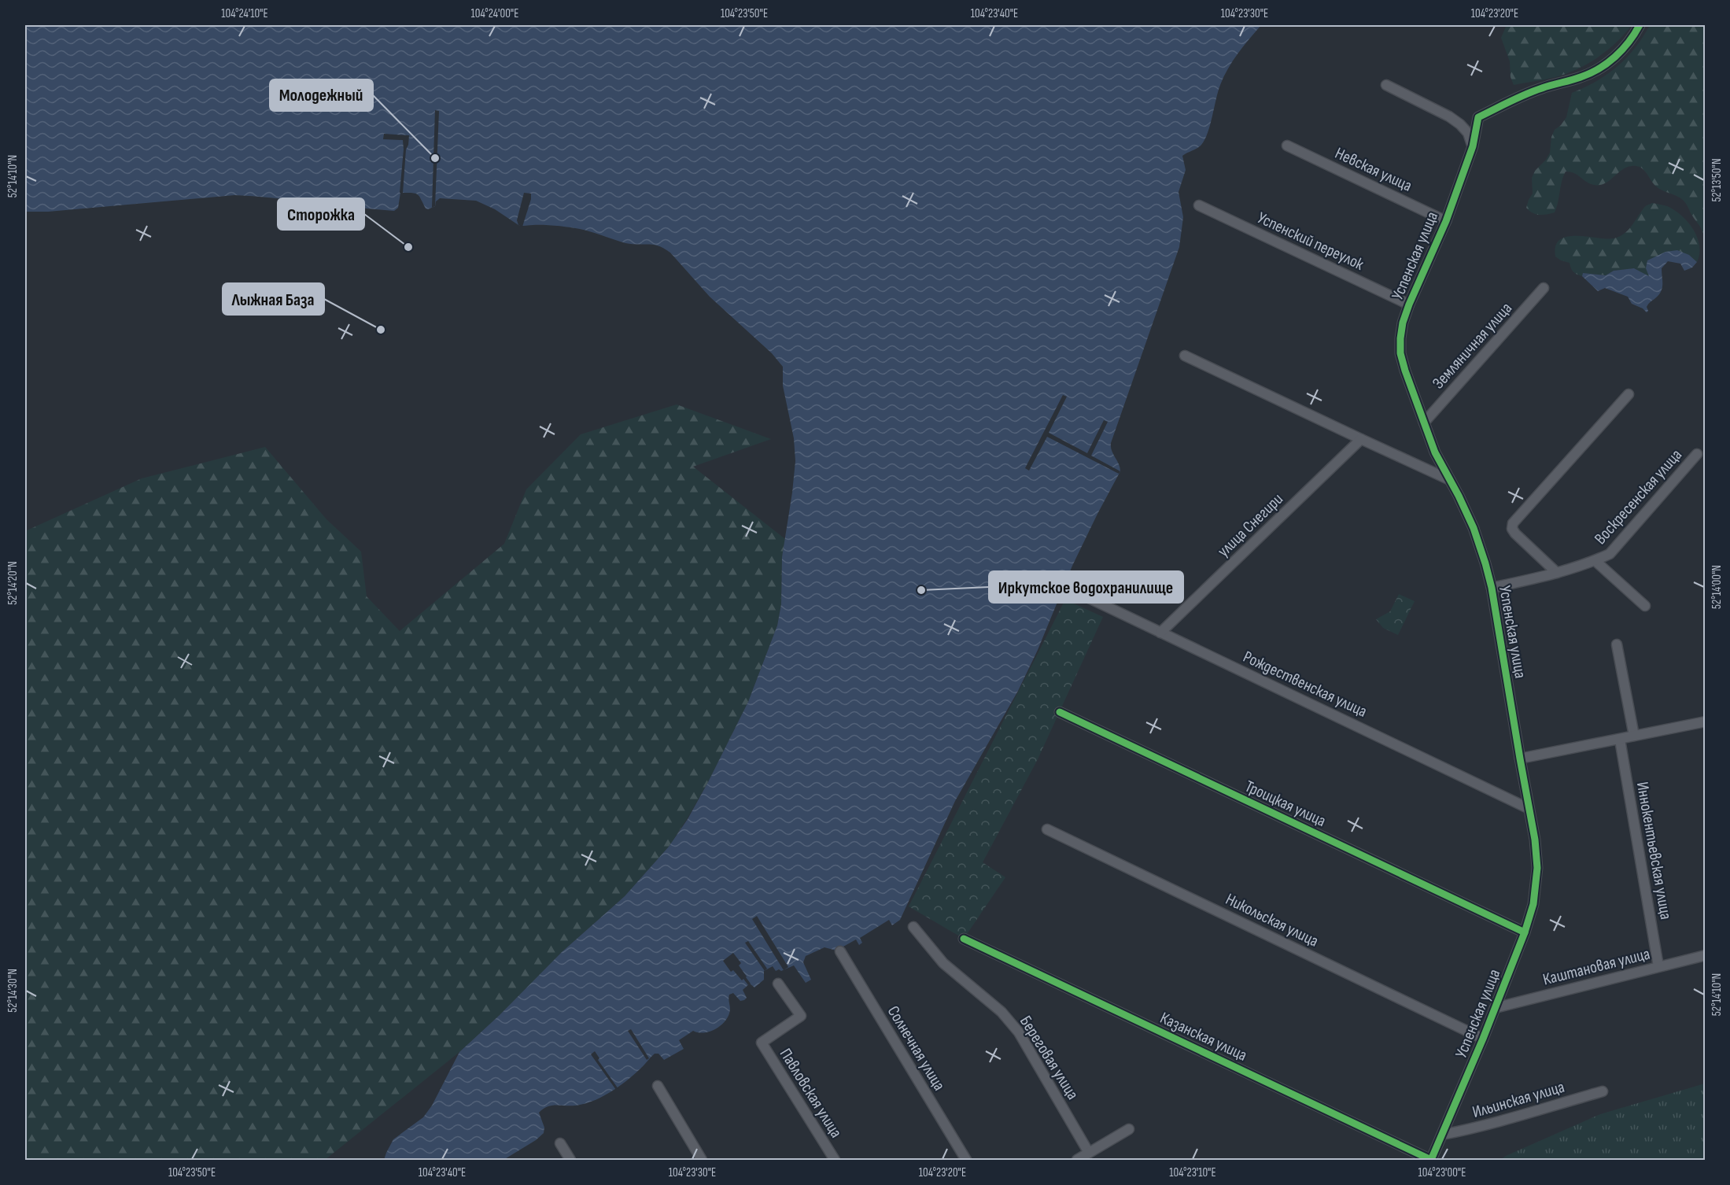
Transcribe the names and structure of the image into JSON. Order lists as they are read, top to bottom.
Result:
{
  "streets": {
    "street": [
      "Невская улица",
      "Успенский переулок",
      "Успенская улица",
      "Земляничная улица",
      "Воскресенская улица",
      "улица Снегири",
      "Рождественская улица",
      "Троицкая улица",
      "Иннокентьевская улица",
      "Никольская улица",
      "Каштановая улица",
      "Казанская улица",
      "Солнечная улица",
      "Береговая улица",
      "Павловская улица",
      "Ильинская улица"
    ]
  },
  "crossings": [
    ["Невская улица", "Успенская улица"],
    ["Успенский переулок", "Успенская улица"],
    ["Успенская улица", "Земляничная улица"],
    ["Успенская улица", "Воскресенская улица"],
    ["Успенская улица", "Рождественская улица"],
    ["Успенская улица", "Троицкая улица"],
    ["Успенская улица", "Никольская улица"],
    ["Успенская улица", "Каштановая улица"],
    ["Успенская улица", "Казанская улица"],
    ["Успенская улица", "Ильинская улица"],
    ["улица Снегири", "Рождественская улица"],
    ["Иннокентьевская улица", "Каштановая улица"]
  ],
  "places": [
    "Молодежный",
    "Сторожка",
    "Лыжная База",
    "Иркутское водохранилище"
  ],
  "coordinates": [
    "104°24'10\"E",
    "104°24'00\"E",
    "104°23'50\"E",
    "104°23'40\"E",
    "104°23'30\"E",
    "104°23'20\"E",
    "52°14'10\"N",
    "52°13'50\"N",
    "52°14'20\"N",
    "52°14'00\"N",
    "52°14'30\"N",
    "104°23'10\"E",
    "104°23'00\"E"
  ]
}
